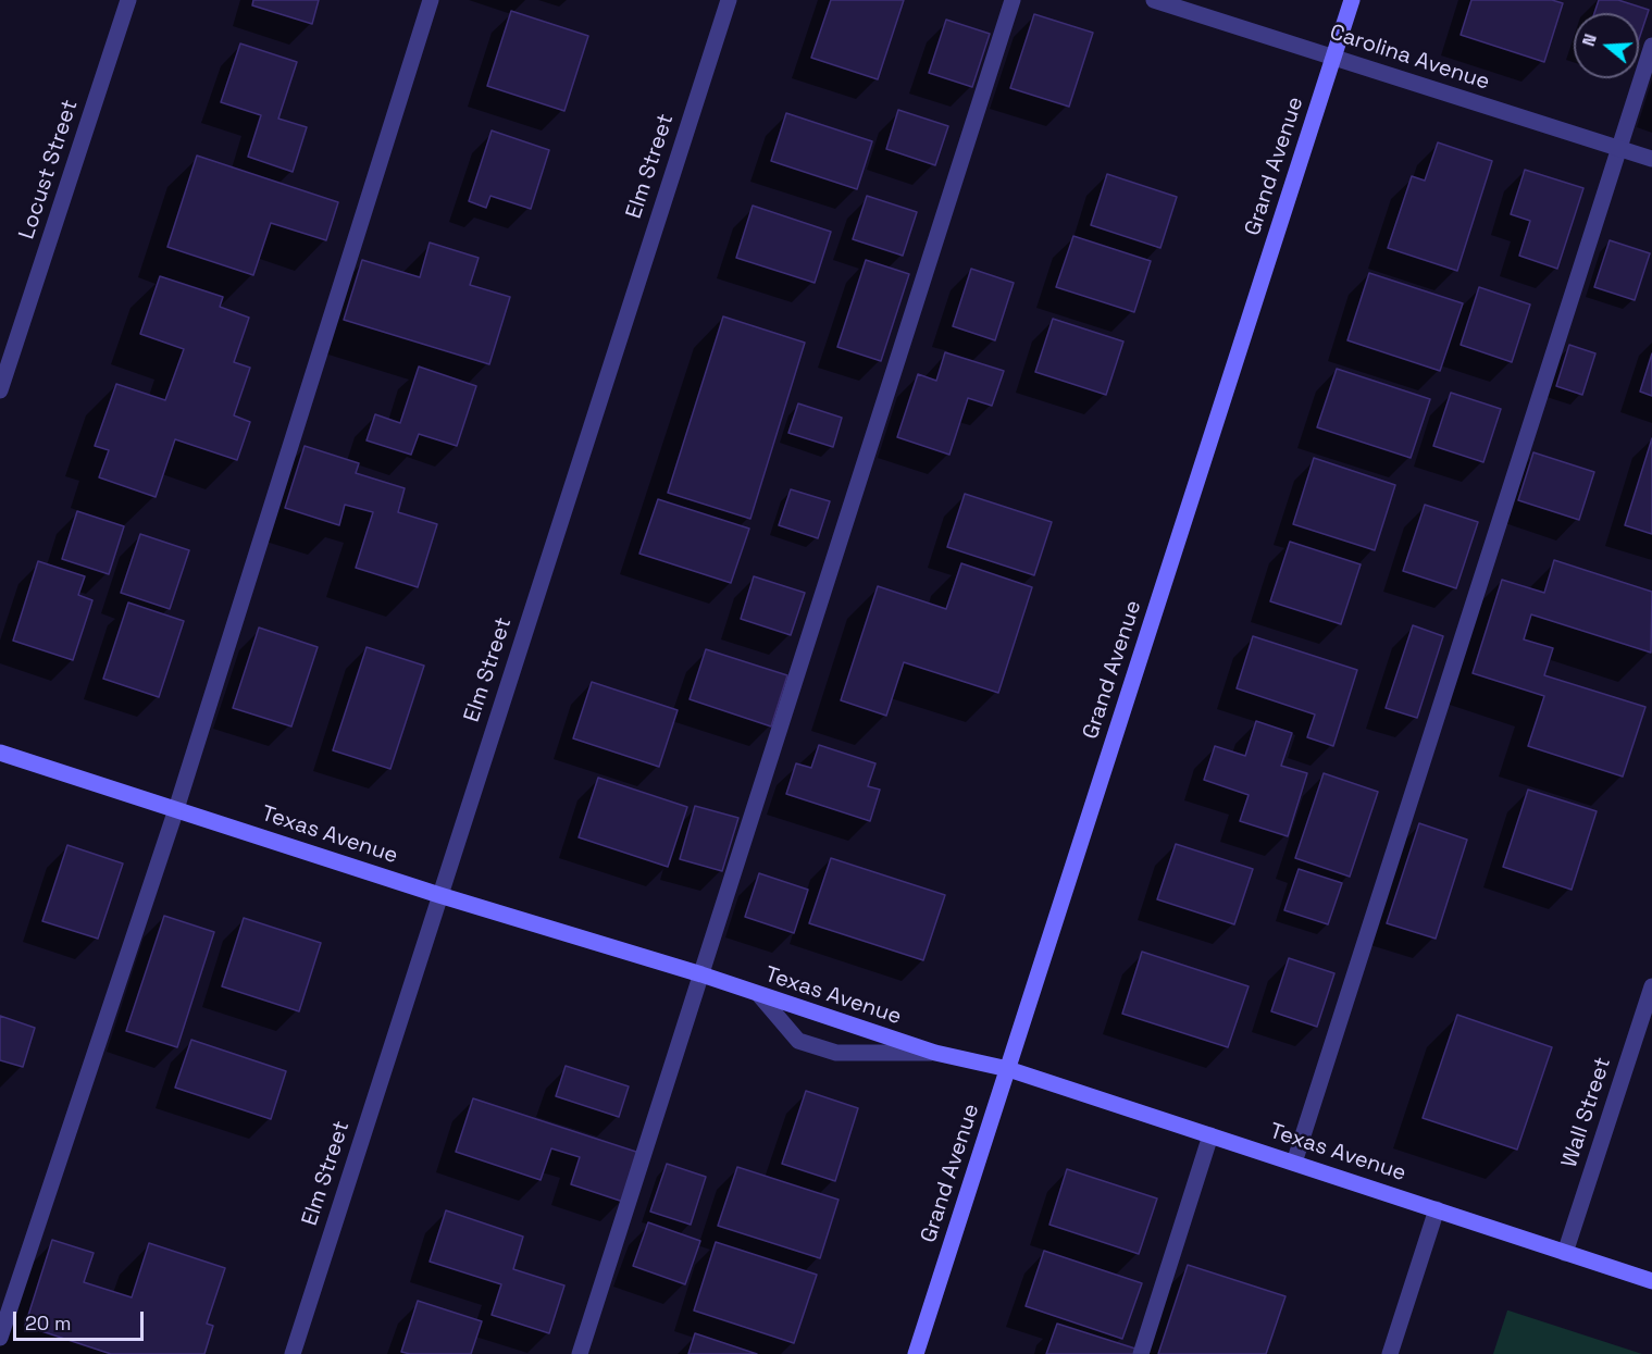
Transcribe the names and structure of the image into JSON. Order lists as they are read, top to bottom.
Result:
{
  "streets": {
    "street": [
      "Carolina Avenue",
      "Elm Street",
      "Grand Avenue",
      "Locust Street",
      "Texas Avenue",
      "Wall Street"
    ]
  },
  "crossings": [
    ["Carolina Avenue", "Grand Avenue"],
    ["Elm Street", "Texas Avenue"],
    ["Grand Avenue", "Texas Avenue"],
    ["Texas Avenue", "Wall Street"]
  ],
  "scale_bar": "20 m",
  "north": "left"
}
